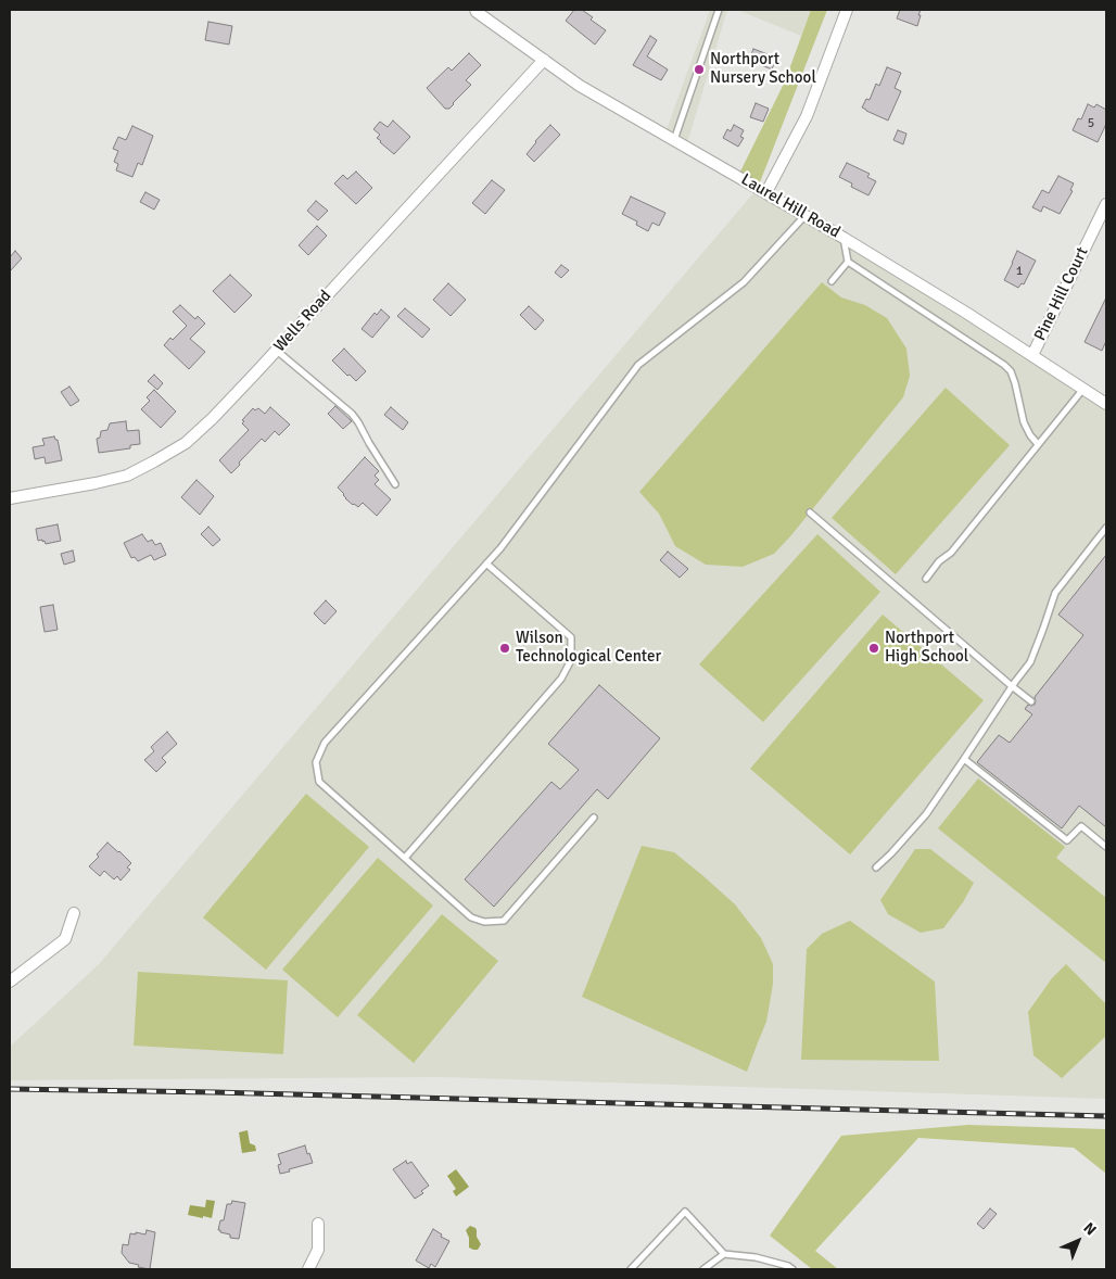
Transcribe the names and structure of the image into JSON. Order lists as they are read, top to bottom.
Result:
{
  "streets": {
    "street": ["Laurel Hill Road", "Pine Hill Court", "Wells Road"]
  },
  "crossings": [
    ["Laurel Hill Road", "Pine Hill Court"],
    ["Laurel Hill Road", "Wells Road"]
  ],
  "places": ["Northport Nursery School", "Wilson Technological Center", "Northport High School"],
  "house_numbers": ["5", "1"],
  "north": "top right"
}
